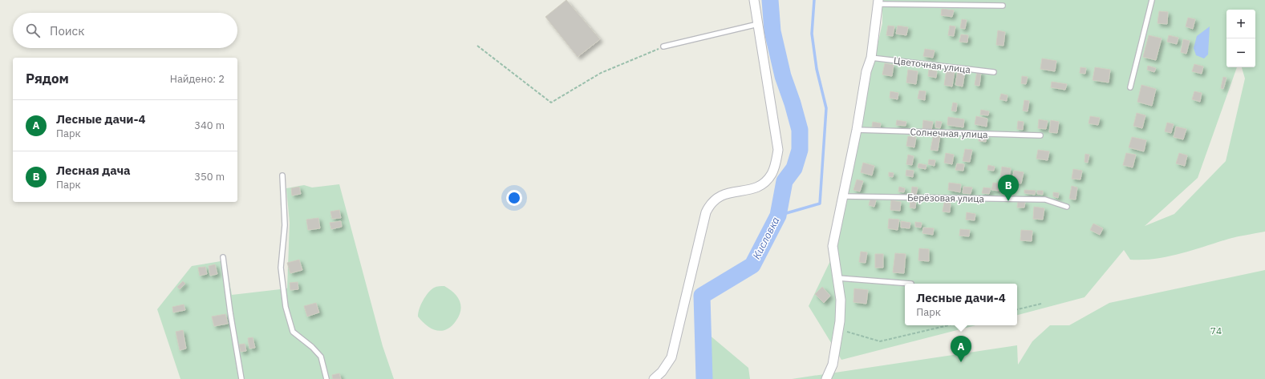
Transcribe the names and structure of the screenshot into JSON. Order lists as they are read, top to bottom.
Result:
{
  "streets": {
    "lane": ["Цветочная улица", "Солнечная улица", "Берёзовая улица"]
  },
  "water": ["Кисловка"],
  "parks": ["74"],
  "page": {
    "map_buttons": ["+", "−"],
    "search": "Поиск",
    "heading": ["Рядом", "Найдено: 2"],
    "list": [
      {
        "mark": "A",
        "name": "Лесные дачи-4",
        "note": "Парк",
        "value": "340 m"
      },
      {
        "mark": "B",
        "name": "Лесная дача",
        "note": "Парк",
        "value": "350 m"
      }
    ],
    "pins": ["B", "A"],
    "popup": ["Лесные дачи-4", "Парк"]
  }
}
